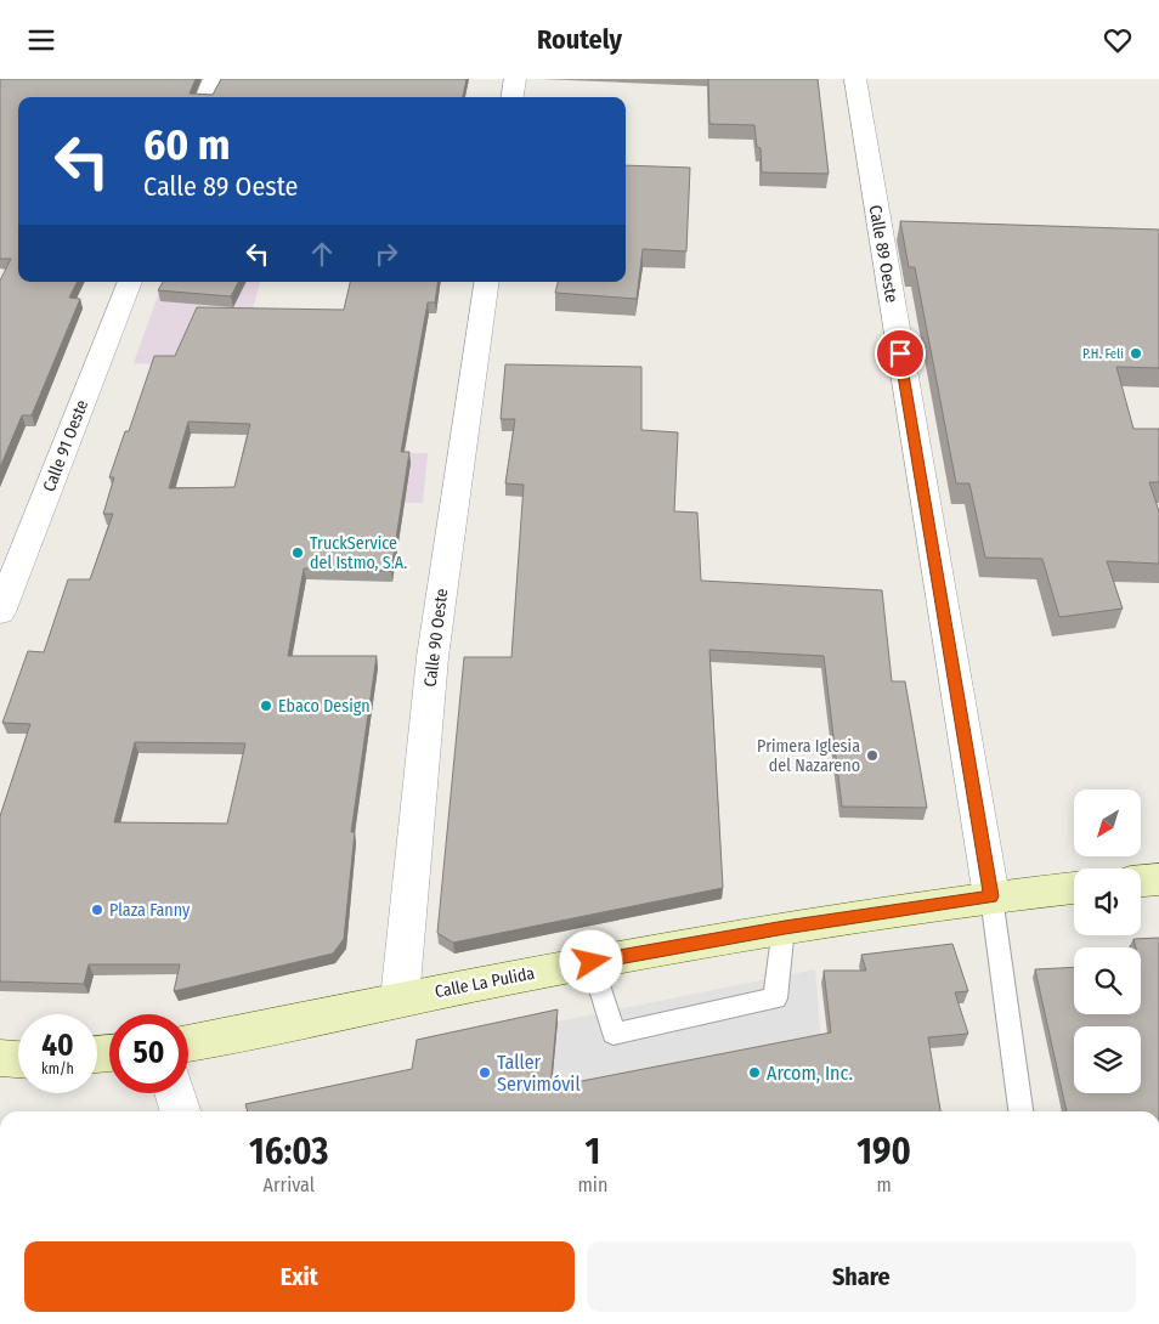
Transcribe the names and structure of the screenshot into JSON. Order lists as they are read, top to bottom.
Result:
{
  "streets": {
    "main road": ["Calle La Pulida"],
    "street": ["Calle 89 Oeste", "Calle 91 Oeste", "Calle 90 Oeste"]
  },
  "crossings": [
    ["Calle 89 Oeste", "Calle La Pulida"],
    ["Calle 90 Oeste", "Calle La Pulida"]
  ],
  "places": [
    "P.H. Feli",
    "TruckService del Istmo, S.A.",
    "Ebaco Design",
    "Primera Iglesia del Nazareno",
    "Plaza Fanny",
    "Taller Servimóvil",
    "Arcom, Inc."
  ],
  "north": "bottom left",
  "page": {
    "header": "Routely",
    "turn": ["60 m", "Calle 89 Oeste"],
    "speed": "40 km/h",
    "limit": "50",
    "eta": [
      "16:03",
      "Arrival",
      "1",
      "min",
      "190",
      "m"
    ],
    "buttons": ["Exit", "Share"]
  }
}
